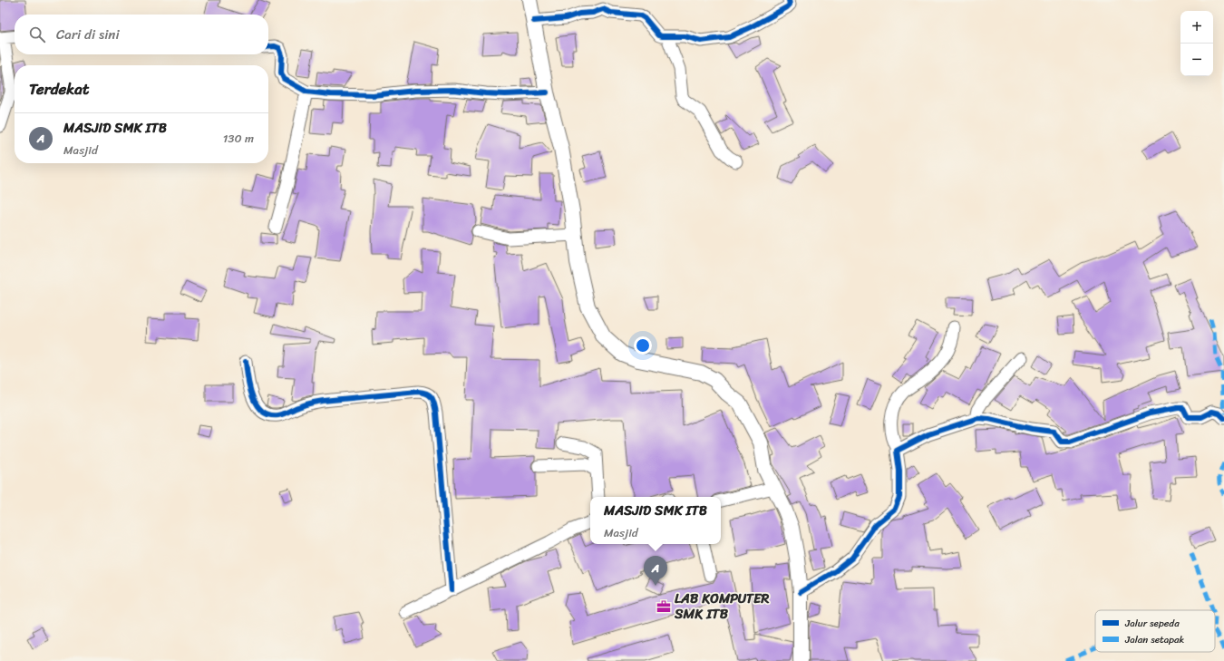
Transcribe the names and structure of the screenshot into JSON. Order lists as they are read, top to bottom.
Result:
{
  "places": {
    "office": ["LAB KOMPUTER SMK ITB"]
  },
  "legend": ["Jalur sepeda", "Jalan setapak"],
  "page": {
    "map_buttons": ["+", "−"],
    "search": "Cari di sini",
    "heading": "Terdekat",
    "list": [
      {
        "mark": "A",
        "name": "MASJID SMK ITB",
        "note": "Masjid",
        "value": "130 m"
      }
    ],
    "popup": ["MASJID SMK ITB", "Masjid"],
    "pins": "A"
  }
}
